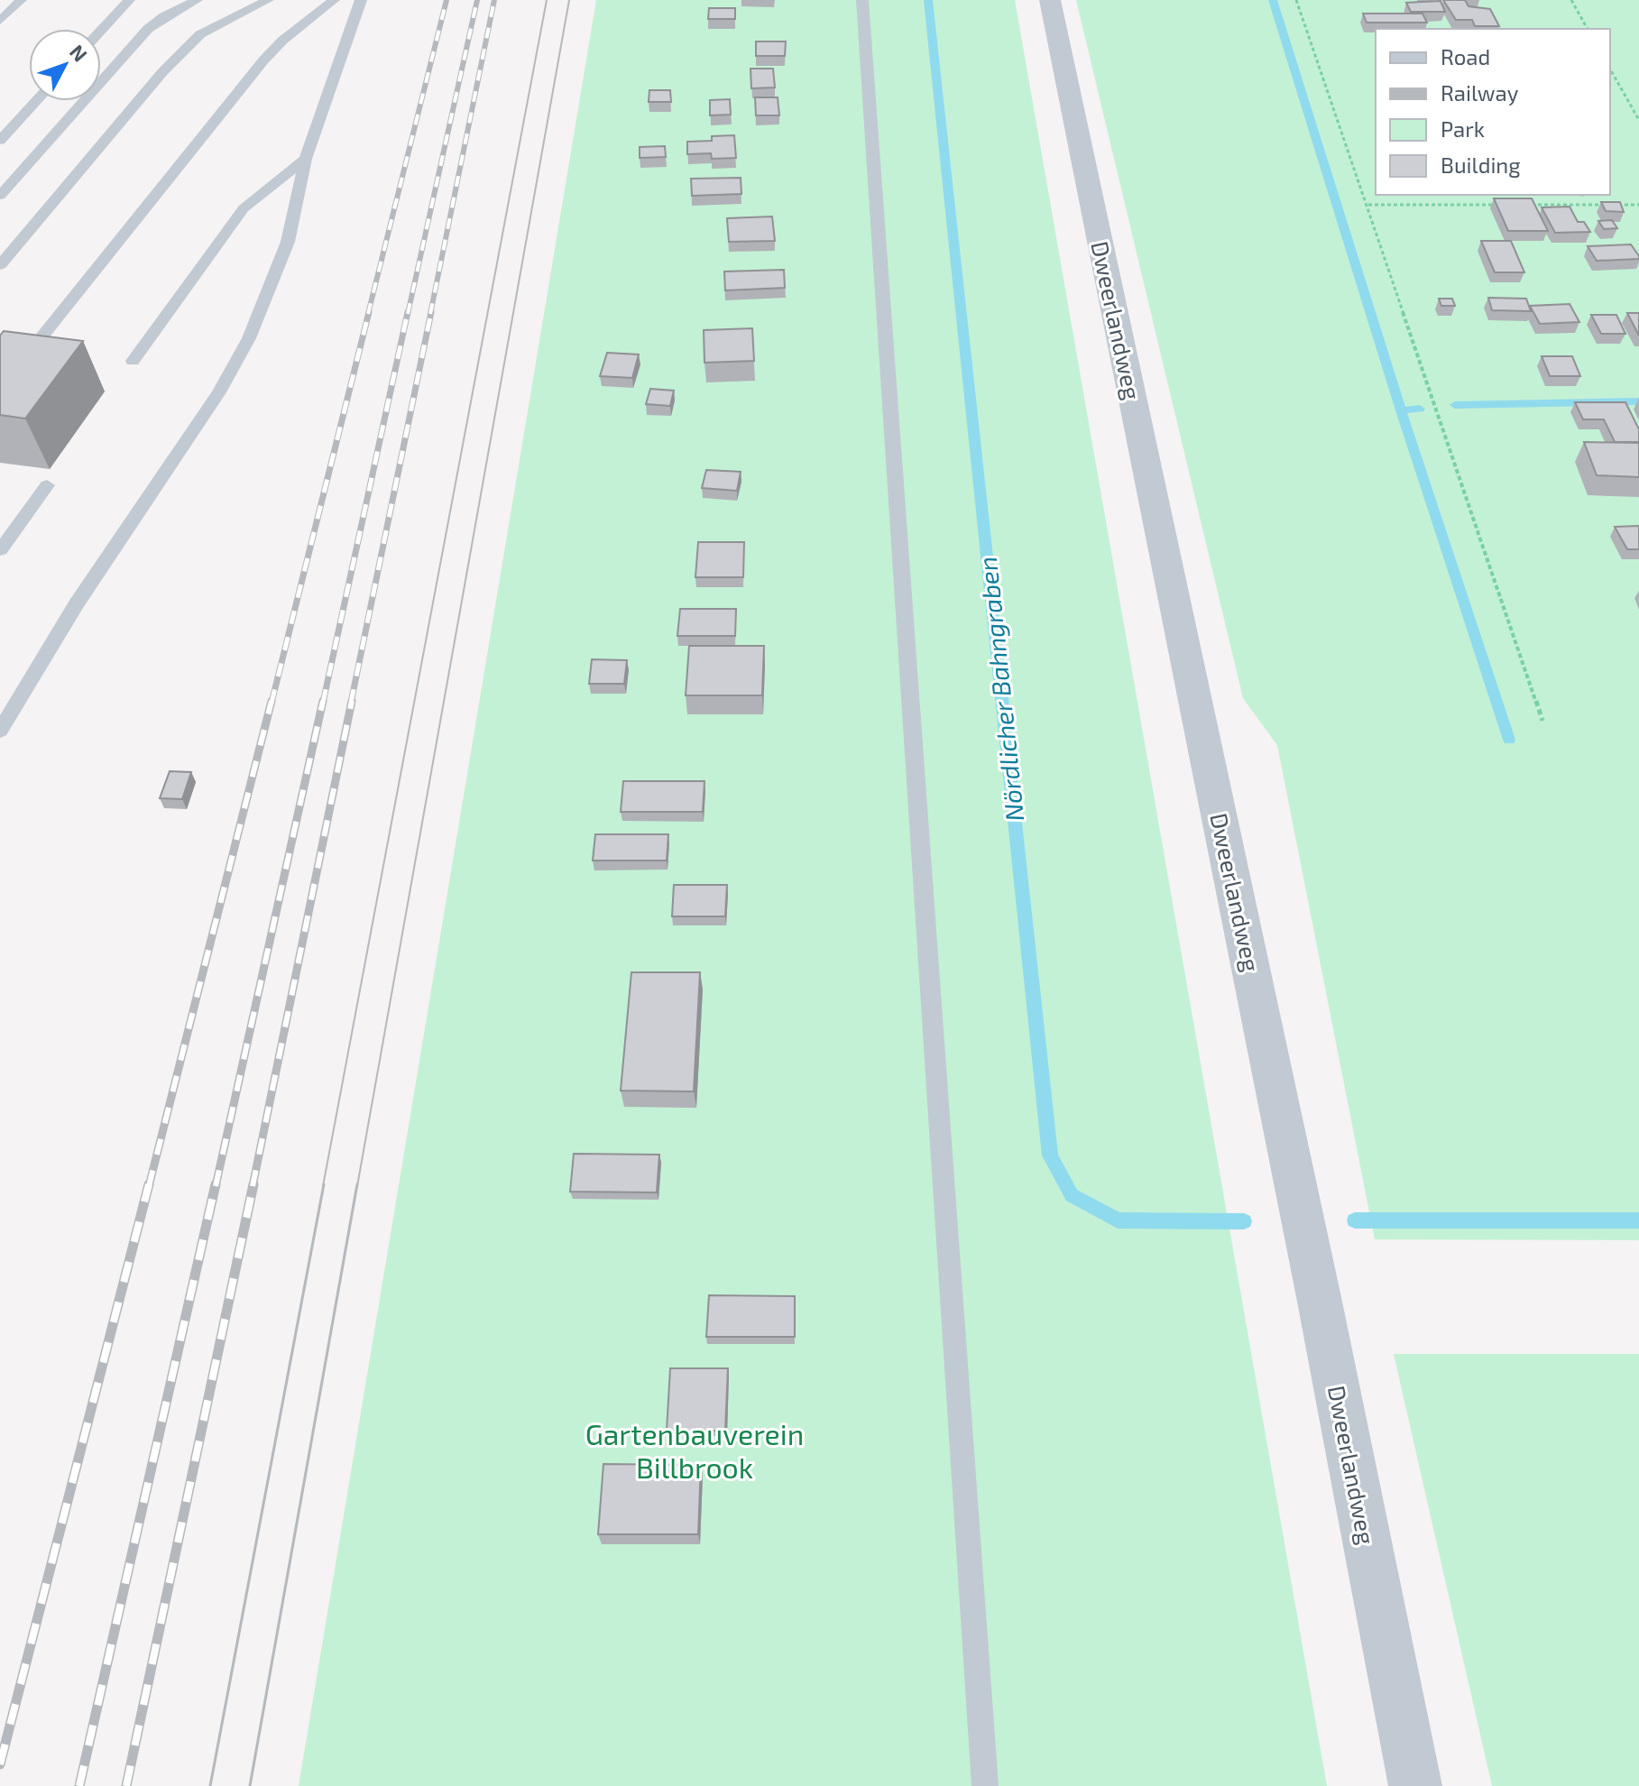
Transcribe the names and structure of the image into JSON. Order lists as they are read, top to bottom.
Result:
{
  "streets": {
    "street": ["Dweerlandweg"]
  },
  "water": ["Nördlicher Bahngraben"],
  "parks": ["Gartenbauverein Billbrook"],
  "legend": [
    "Road",
    "Railway",
    "Park",
    "Building"
  ],
  "north": "top right"
}
